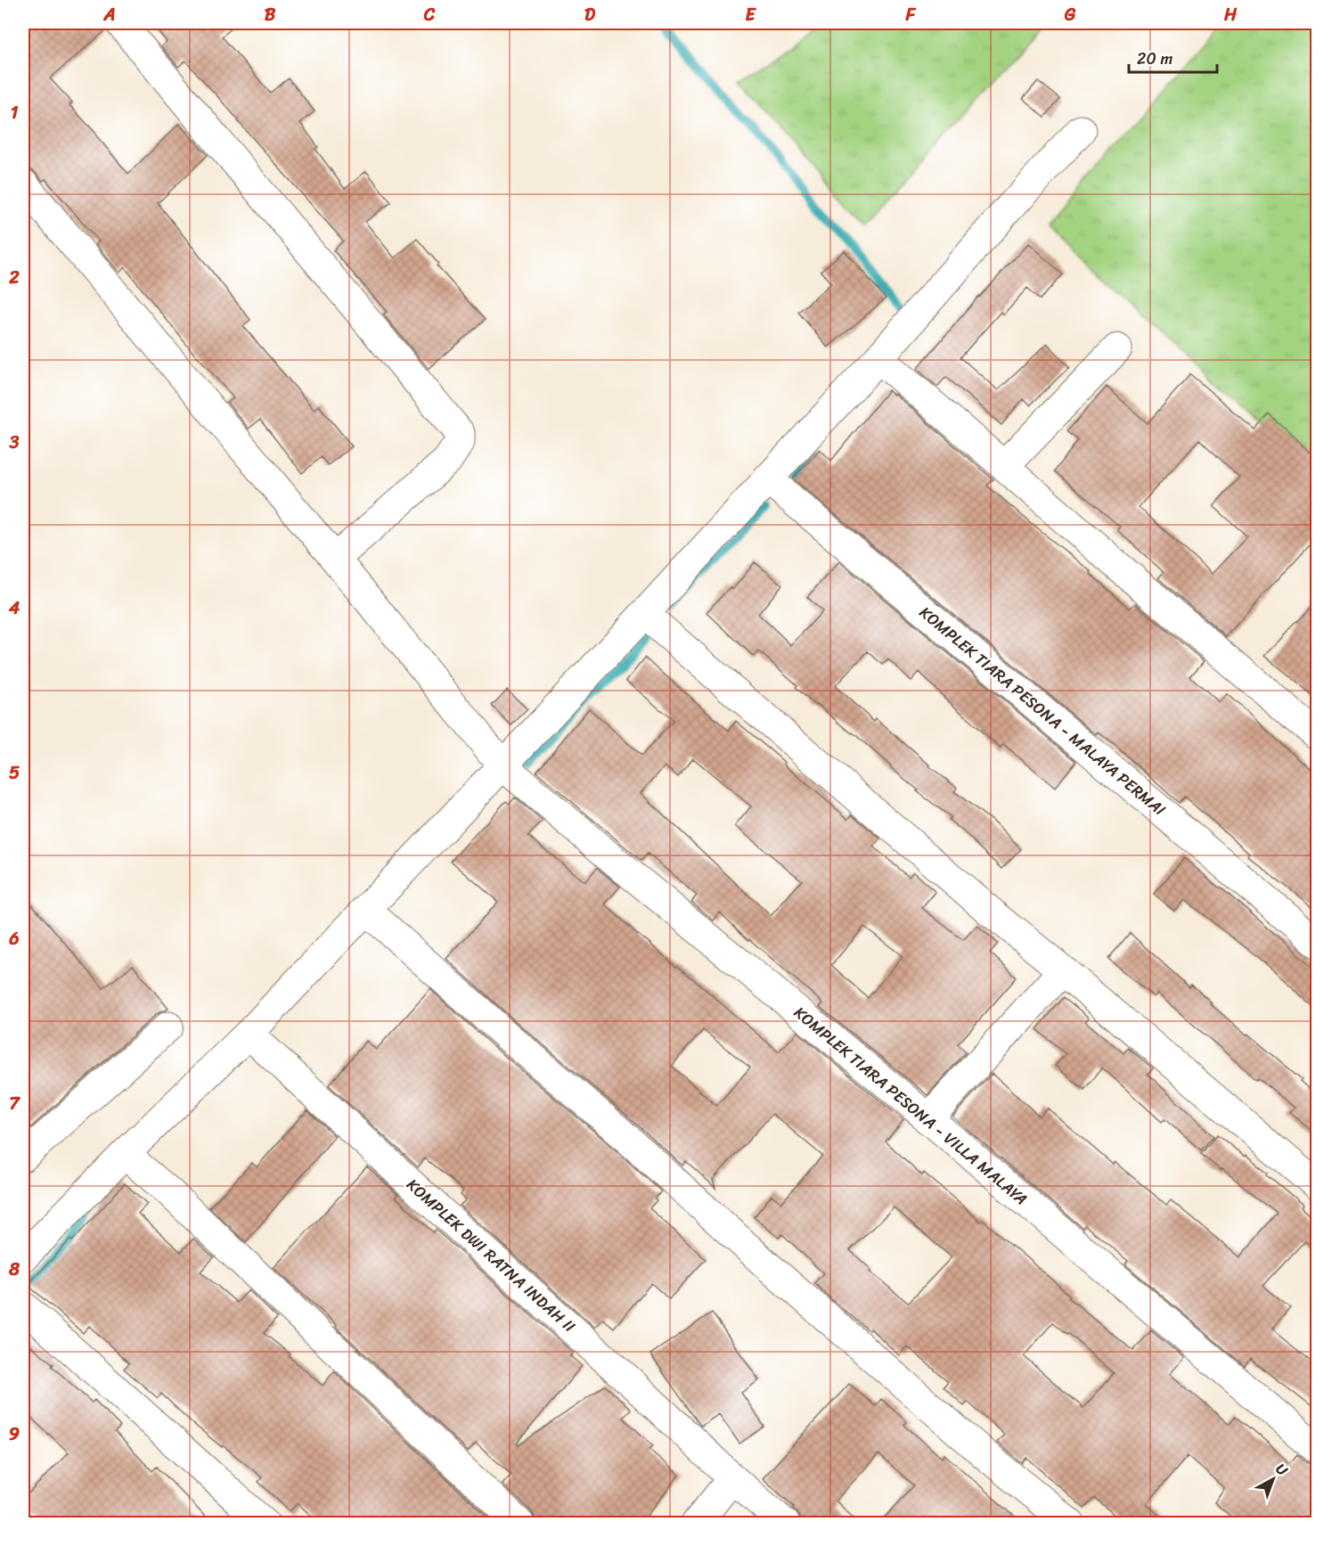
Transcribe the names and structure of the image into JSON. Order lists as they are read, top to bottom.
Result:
{
  "streets": {
    "street": ["KOMPLEK TIARA PESONA - MALAYA PERMAI", "KOMPLEK TIARA PESONA - VILLA MALAYA", "KOMPLEK DWI RATNA INDAH II"]
  },
  "scale_bar": "20 m",
  "north": "top right",
  "grid": {
    "columns": [
      "A",
      "B",
      "C",
      "D",
      "E",
      "F",
      "G",
      "H"
    ],
    "rows": [
      "1",
      "2",
      "3",
      "4",
      "5",
      "6",
      "7",
      "8",
      "9"
    ]
  }
}
